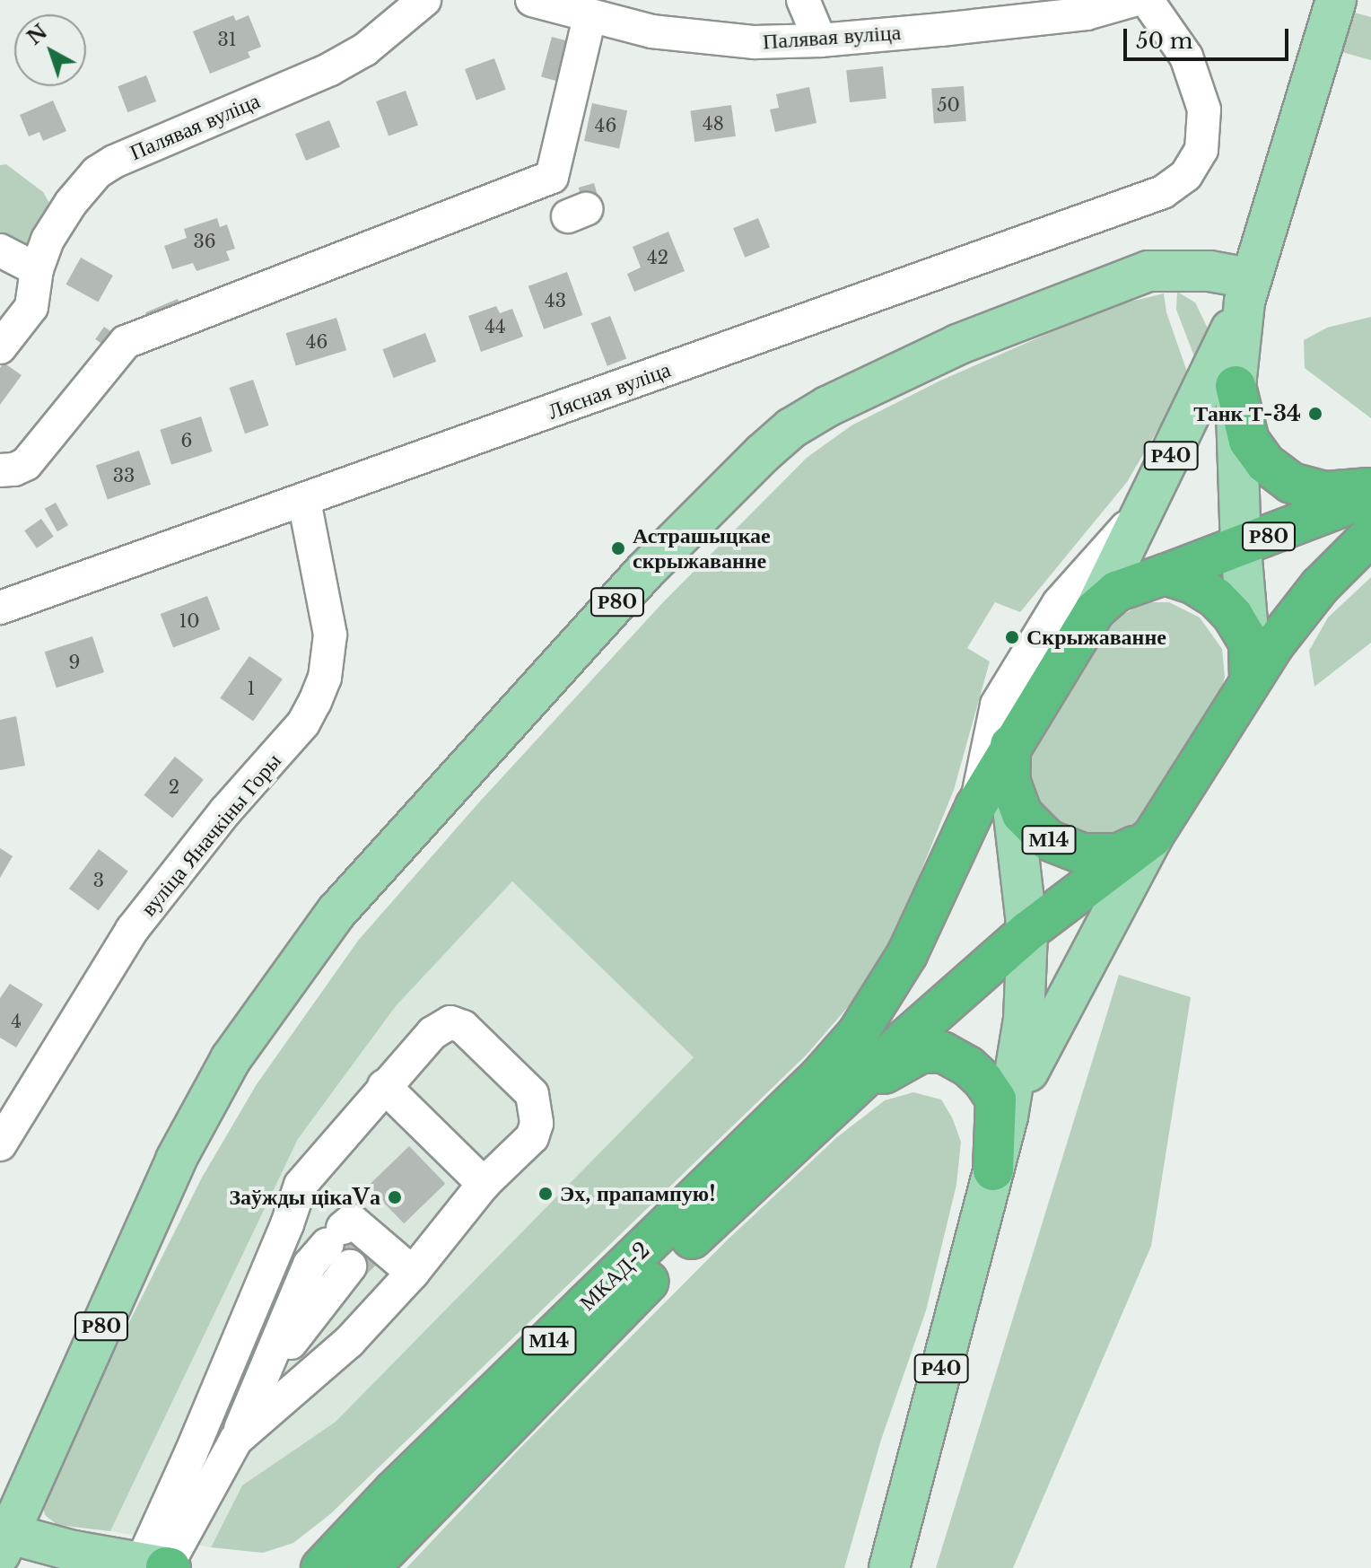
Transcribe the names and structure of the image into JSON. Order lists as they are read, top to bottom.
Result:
{
  "streets": {
    "highway": [
      "Р40",
      "Р80",
      "М14",
      "МКАД-2"
    ],
    "street": ["Палявая вуліца", "Лясная вуліца", "вуліца Яначкіны Горы"]
  },
  "crossings": [
    ["Лясная вуліца", "вуліца Яначкіны Горы"],
    ["Р40", "Р80"],
    ["Р40", "М14"],
    ["Р40", "МКАД-2"],
    ["Р80", "М14"],
    ["М14", "МКАД-2"]
  ],
  "places": [
    "Танк Т-34",
    "Астрашыцкае скрыжаванне",
    "Скрыжаванне",
    "Эх, прапампую!",
    "Заўжды цікаVа"
  ],
  "house_numbers": [
    "31",
    "50",
    "48",
    "46",
    "36",
    "42",
    "43",
    "44",
    "46",
    "6",
    "33",
    "10",
    "9",
    "1",
    "2",
    "3",
    "4"
  ],
  "scale_bar": "50 m",
  "north": "top left"
}
